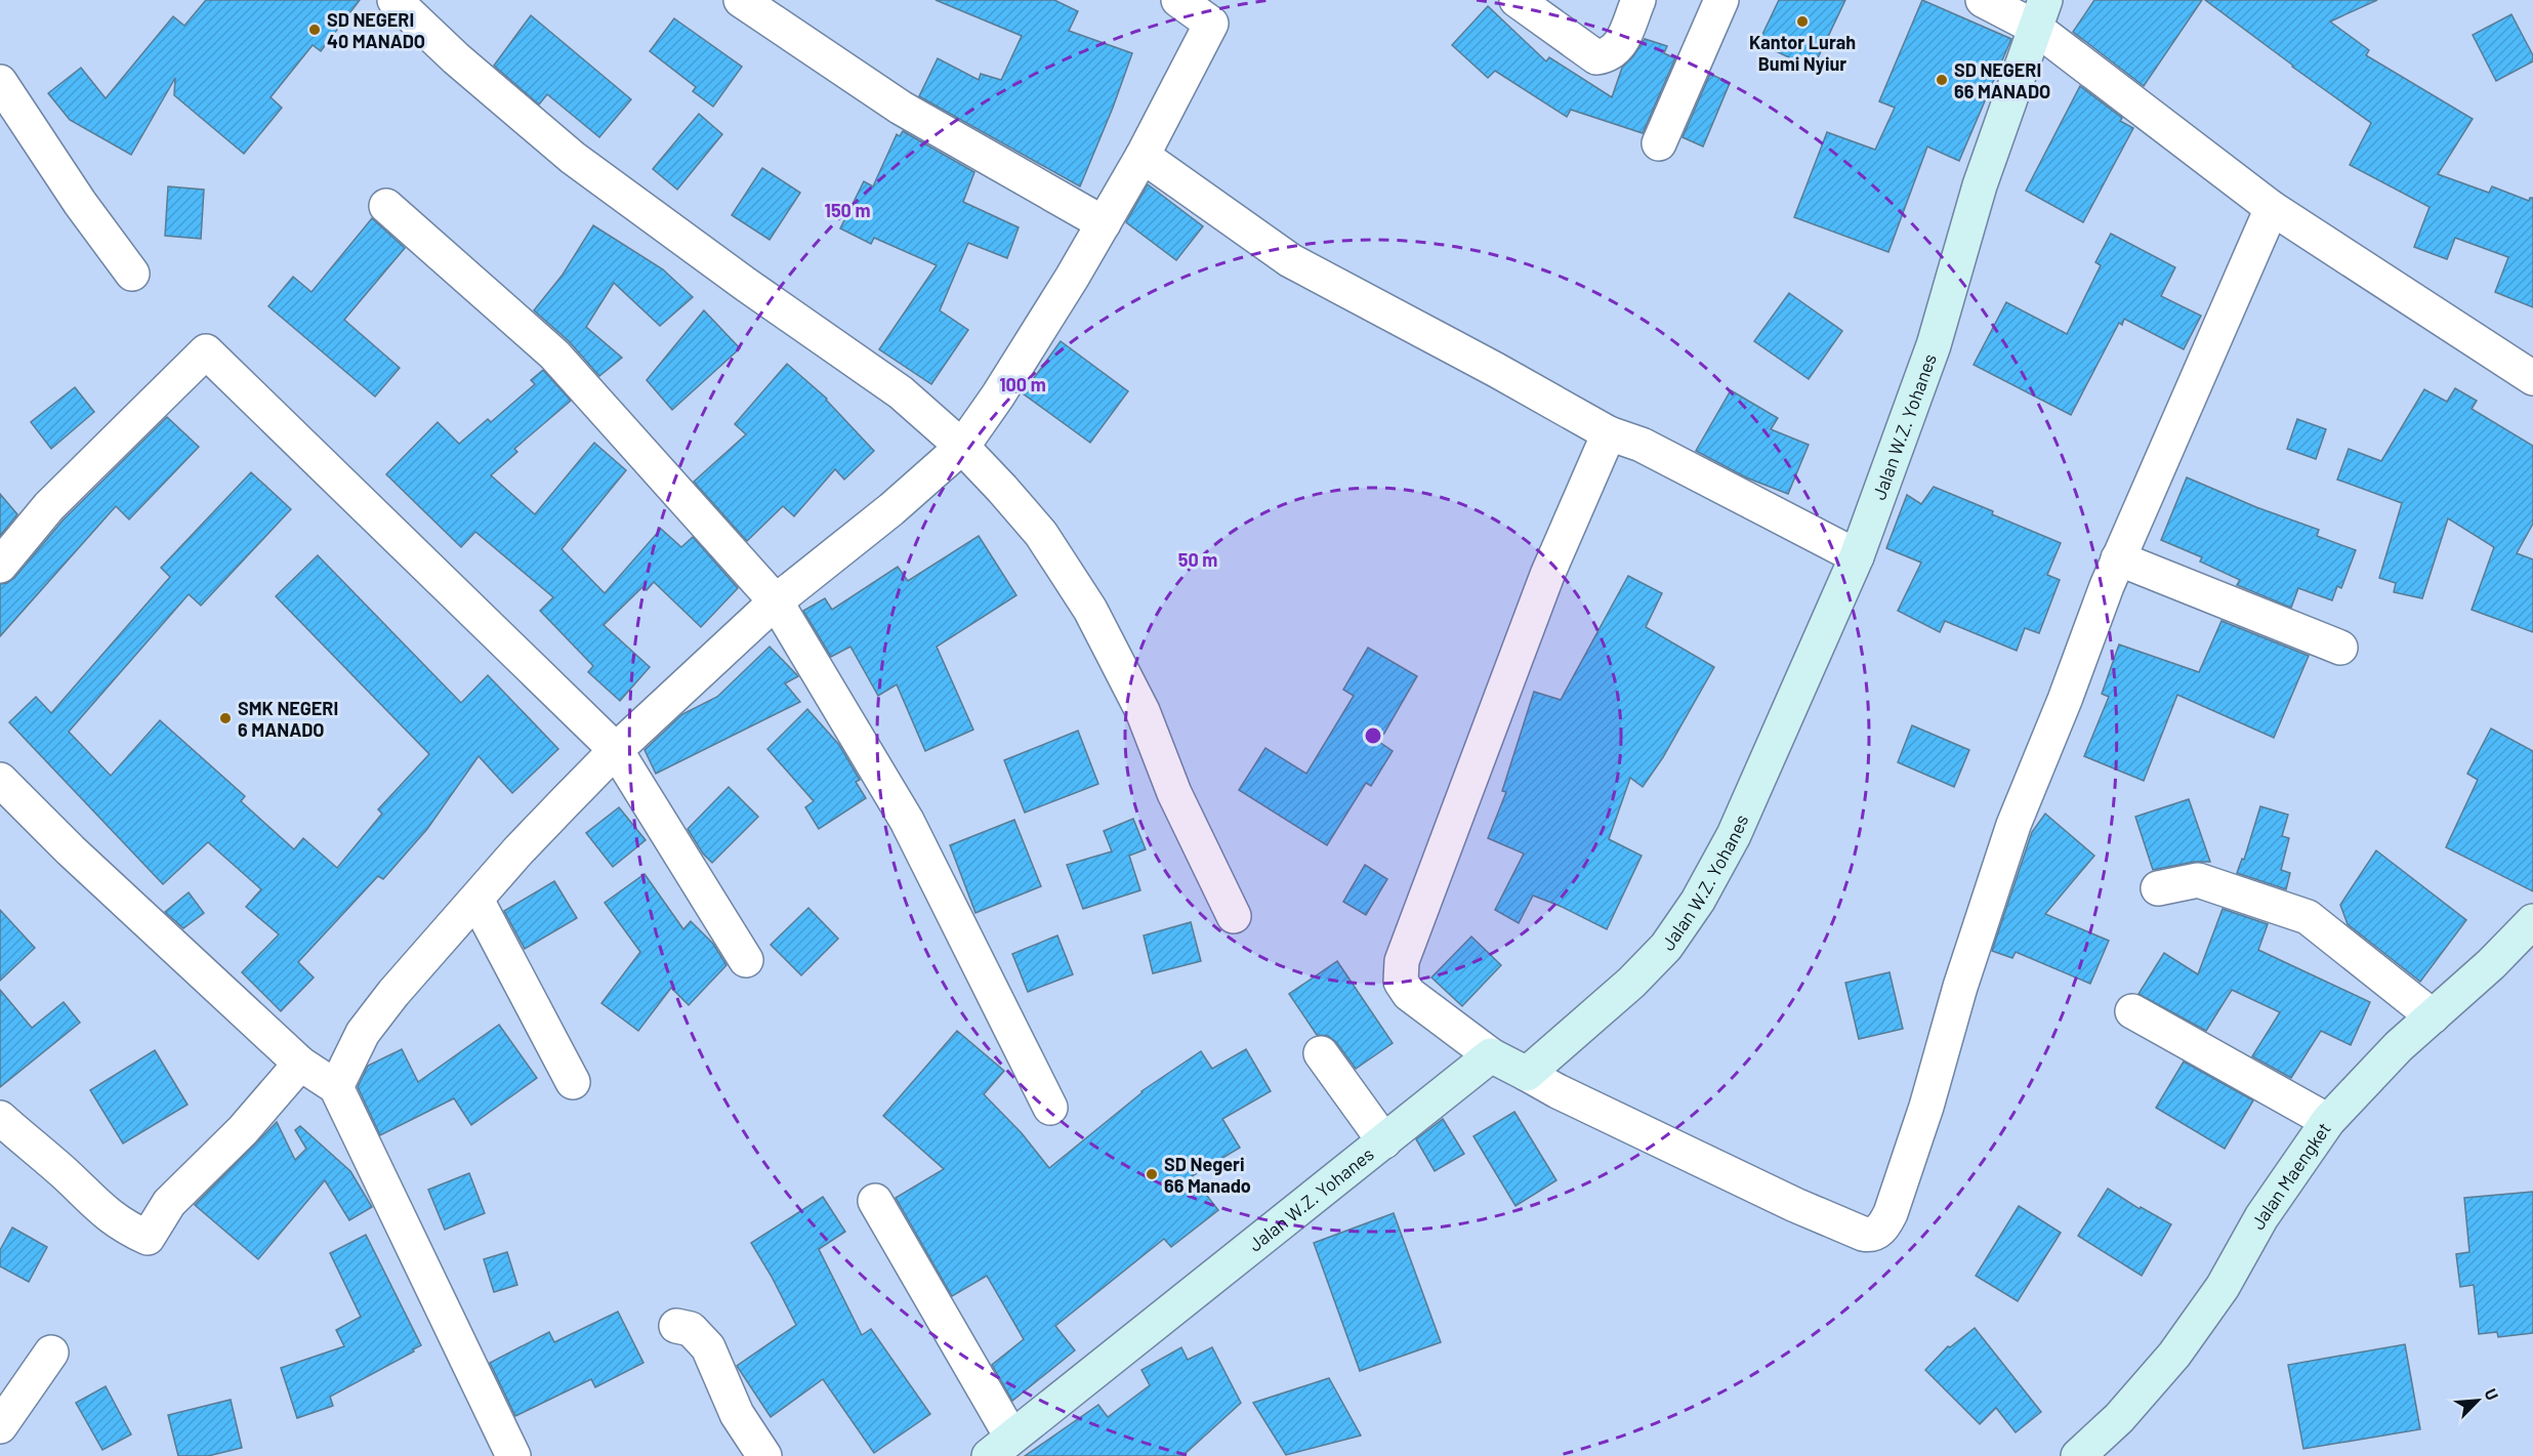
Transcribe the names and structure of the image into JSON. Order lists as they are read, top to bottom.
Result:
{
  "streets": {
    "street": ["Jalan W.Z. Yohanes", "Jalan Maengket"]
  },
  "places": [
    "Kantor Lurah Bumi Nyiur",
    "SD NEGERI 40 MANADO",
    "SD NEGERI 66 MANADO",
    "SMK NEGERI 6 MANADO",
    "SD Negeri 66 Manado"
  ],
  "north": "top right",
  "rings": ["150 m", "100 m", "50 m"]
}
